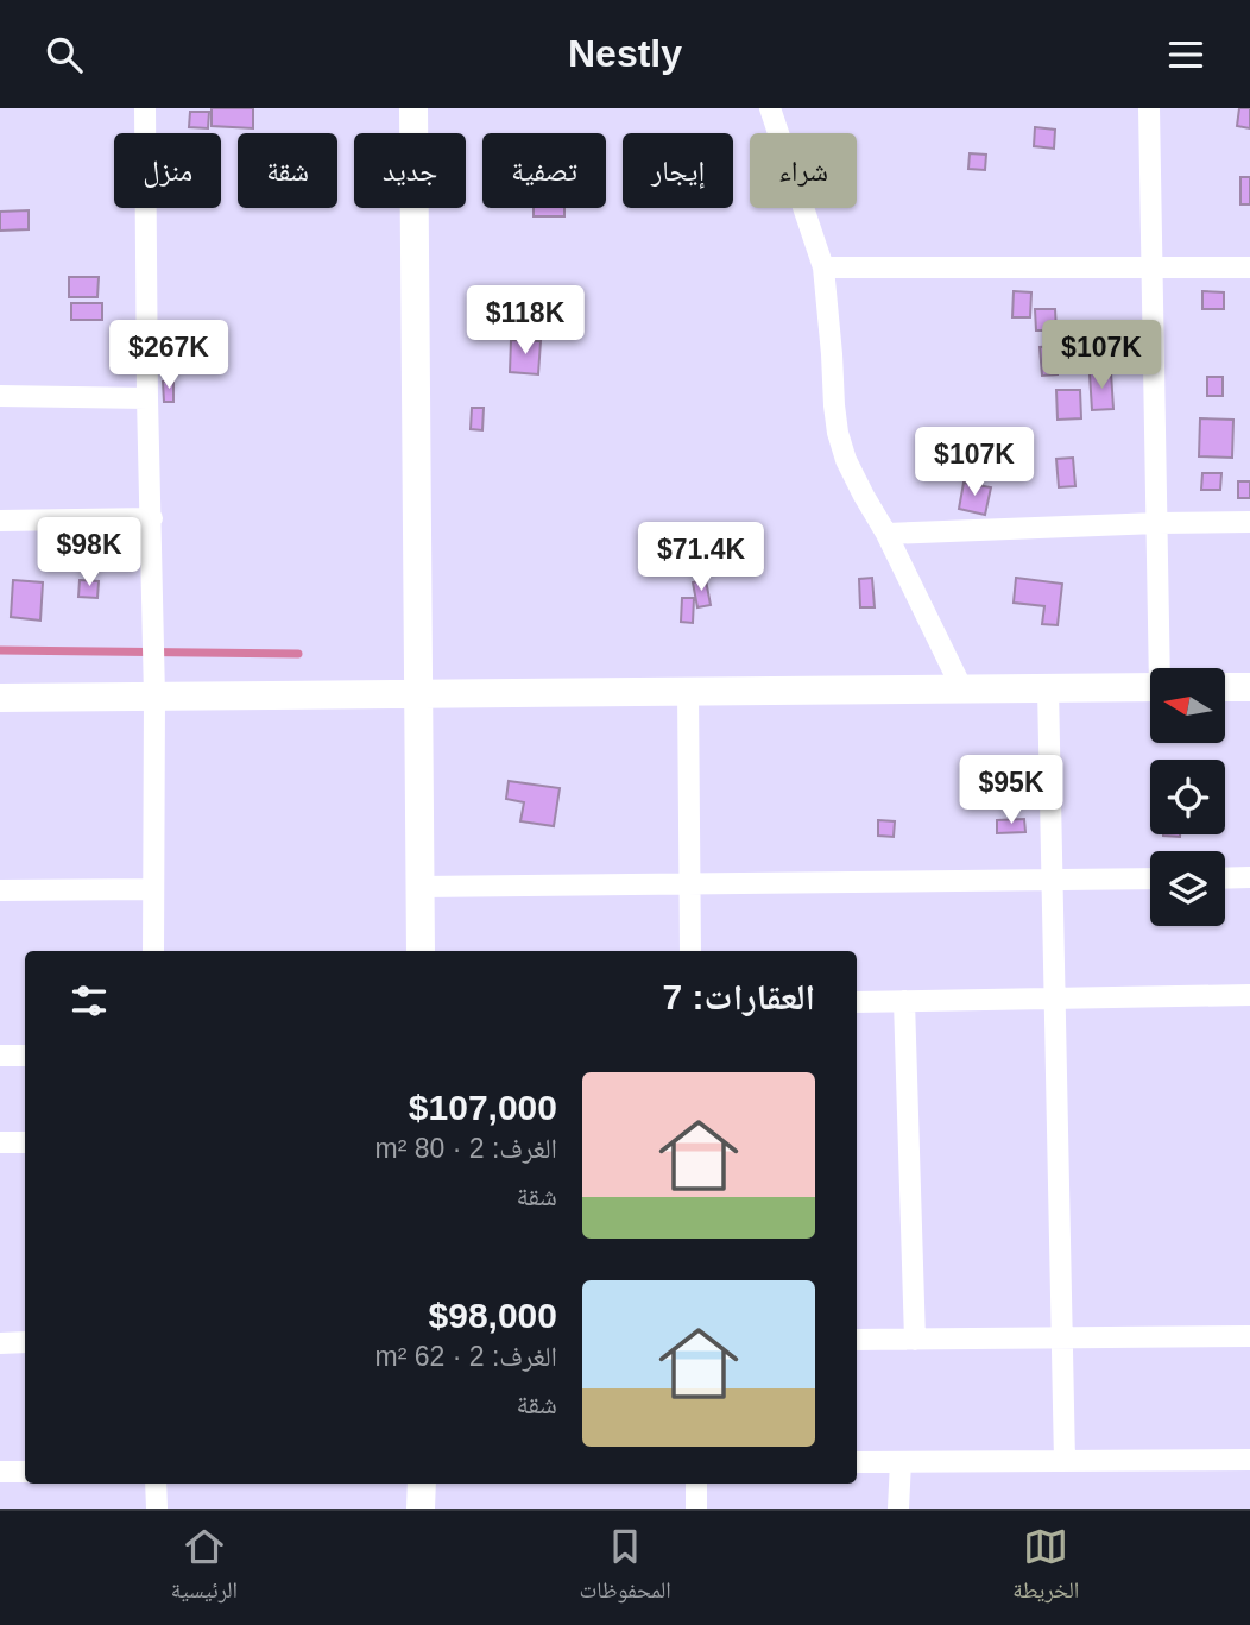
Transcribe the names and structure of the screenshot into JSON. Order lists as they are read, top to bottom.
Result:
{
  "north": "left",
  "page": {
    "header": "Nestly",
    "chip": [
      "شراء",
      "إيجار",
      "تصفية",
      "جديد",
      "شقة",
      "منزل"
    ],
    "price": [
      "$118K",
      "$267K",
      "$107K",
      "$107K",
      "$98K",
      "$71.4K",
      "$95K"
    ],
    "heading": "العقارات: 7",
    "list": [
      {
        "name": "$107,000",
        "note": "الغرف: 2 · 80 m² · شقة"
      },
      {
        "name": "$98,000",
        "note": "الغرف: 2 · 62 m² · شقة"
      }
    ],
    "tabs": ["الخريطة", "المحفوظات", "الرئيسية"]
  }
}
